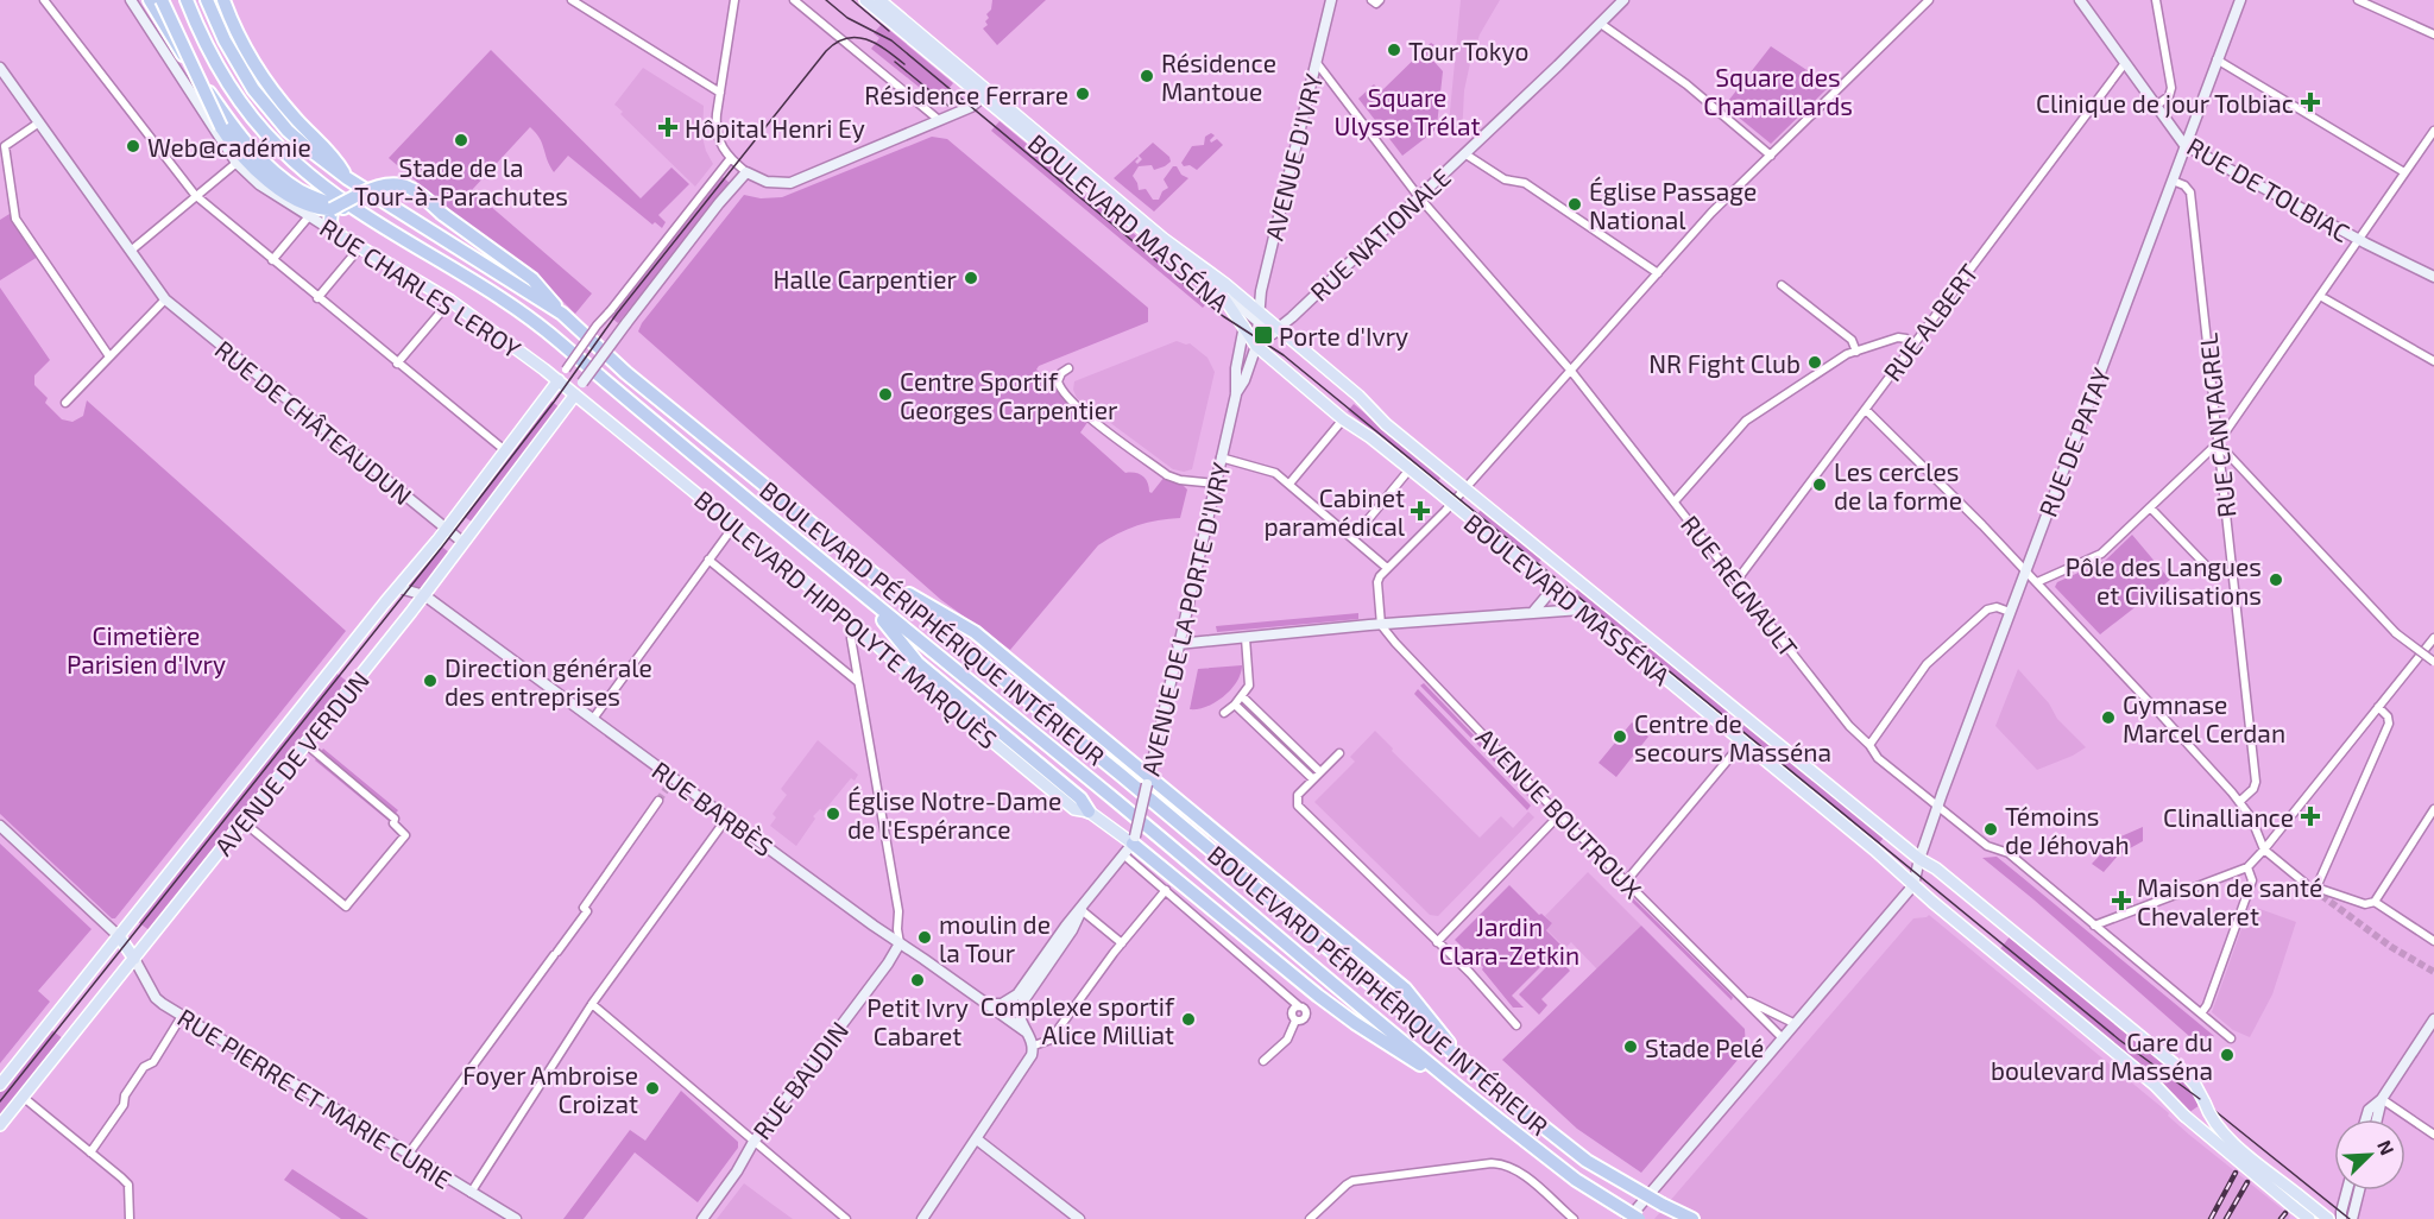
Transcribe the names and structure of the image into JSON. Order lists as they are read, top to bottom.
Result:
{
  "streets": {
    "highway": ["BOULEVARD PÉRIPHÉRIQUE INTÉRIEUR"],
    "main road": [
      "AVENUE D'IVRY",
      "RUE DE TOLBIAC",
      "BOULEVARD MASSÉNA",
      "RUE NATIONALE",
      "RUE CHARLES LEROY",
      "RUE DE CHÂTEAUDUN",
      "RUE DE PATAY",
      "BOULEVARD HIPPOLYTE MARQUÈS",
      "AVENUE DE LA PORTE D'IVRY",
      "AVENUE DE VERDUN",
      "RUE BARBÈS",
      "RUE BAUDIN",
      "RUE PIERRE ET MARIE CURIE"
    ],
    "street": [
      "RUE ALBERT",
      "RUE CANTAGREL",
      "RUE REGNAULT",
      "AVENUE BOUTROUX"
    ]
  },
  "crossings": [
    ["AVENUE D'IVRY", "BOULEVARD MASSÉNA"],
    ["AVENUE D'IVRY", "RUE REGNAULT"],
    ["AVENUE D'IVRY", "AVENUE DE LA PORTE D'IVRY"],
    ["RUE DE TOLBIAC", "RUE ALBERT"],
    ["RUE DE TOLBIAC", "RUE DE PATAY"],
    ["BOULEVARD MASSÉNA", "RUE NATIONALE"],
    ["BOULEVARD MASSÉNA", "RUE DE PATAY"],
    ["BOULEVARD MASSÉNA", "AVENUE DE LA PORTE D'IVRY"],
    ["RUE NATIONALE", "RUE REGNAULT"],
    ["RUE NATIONALE", "AVENUE DE LA PORTE D'IVRY"],
    ["RUE CHARLES LEROY", "BOULEVARD HIPPOLYTE MARQUÈS"],
    ["RUE CHARLES LEROY", "AVENUE DE VERDUN"],
    ["RUE ALBERT", "RUE REGNAULT"],
    ["RUE DE CHÂTEAUDUN", "AVENUE DE VERDUN"],
    ["RUE CANTAGREL", "RUE DE PATAY"],
    ["RUE DE PATAY", "RUE REGNAULT"],
    ["BOULEVARD HIPPOLYTE MARQUÈS", "AVENUE DE LA PORTE D'IVRY"],
    ["BOULEVARD HIPPOLYTE MARQUÈS", "AVENUE DE VERDUN"],
    ["AVENUE DE VERDUN", "RUE BARBÈS"],
    ["AVENUE DE VERDUN", "RUE PIERRE ET MARIE CURIE"],
    ["RUE BARBÈS", "RUE BAUDIN"]
  ],
  "parks": [
    "Square des Chamaillards",
    "Square Ulysse Trélat",
    "Cimetière Parisien d'Ivry",
    "Jardin Clara-Zetkin"
  ],
  "places": {
    "other": [
      "Tour Tokyo",
      "Résidence Mantoue",
      "Résidence Ferrare",
      "Stade de la Tour-à-Parachutes",
      "Web@cadémie",
      "Église Passage National",
      "Halle Carpentier",
      "NR Fight Club",
      "Centre Sportif Georges Carpentier",
      "Les cercles de la forme",
      "Pôle des Langues et Civilisations",
      "Direction générale des entreprises",
      "Gymnase Marcel Cerdan",
      "Centre de secours Masséna",
      "Église Notre-Dame de l'Espérance",
      "Témoins de Jéhovah",
      "moulin de la Tour",
      "Petit Ivry Cabaret",
      "Complexe sportif Alice Milliat",
      "Stade Pelé",
      "Gare du boulevard Masséna",
      "Foyer Ambroise Croizat"
    ],
    "health": [
      "Clinique de jour Tolbiac",
      "Hôpital Henri Ey",
      "Cabinet paramédical",
      "Clinalliance",
      "Maison de santé Chevaleret"
    ],
    "transit": ["Porte d'Ivry"]
  },
  "north": "top right"
}
